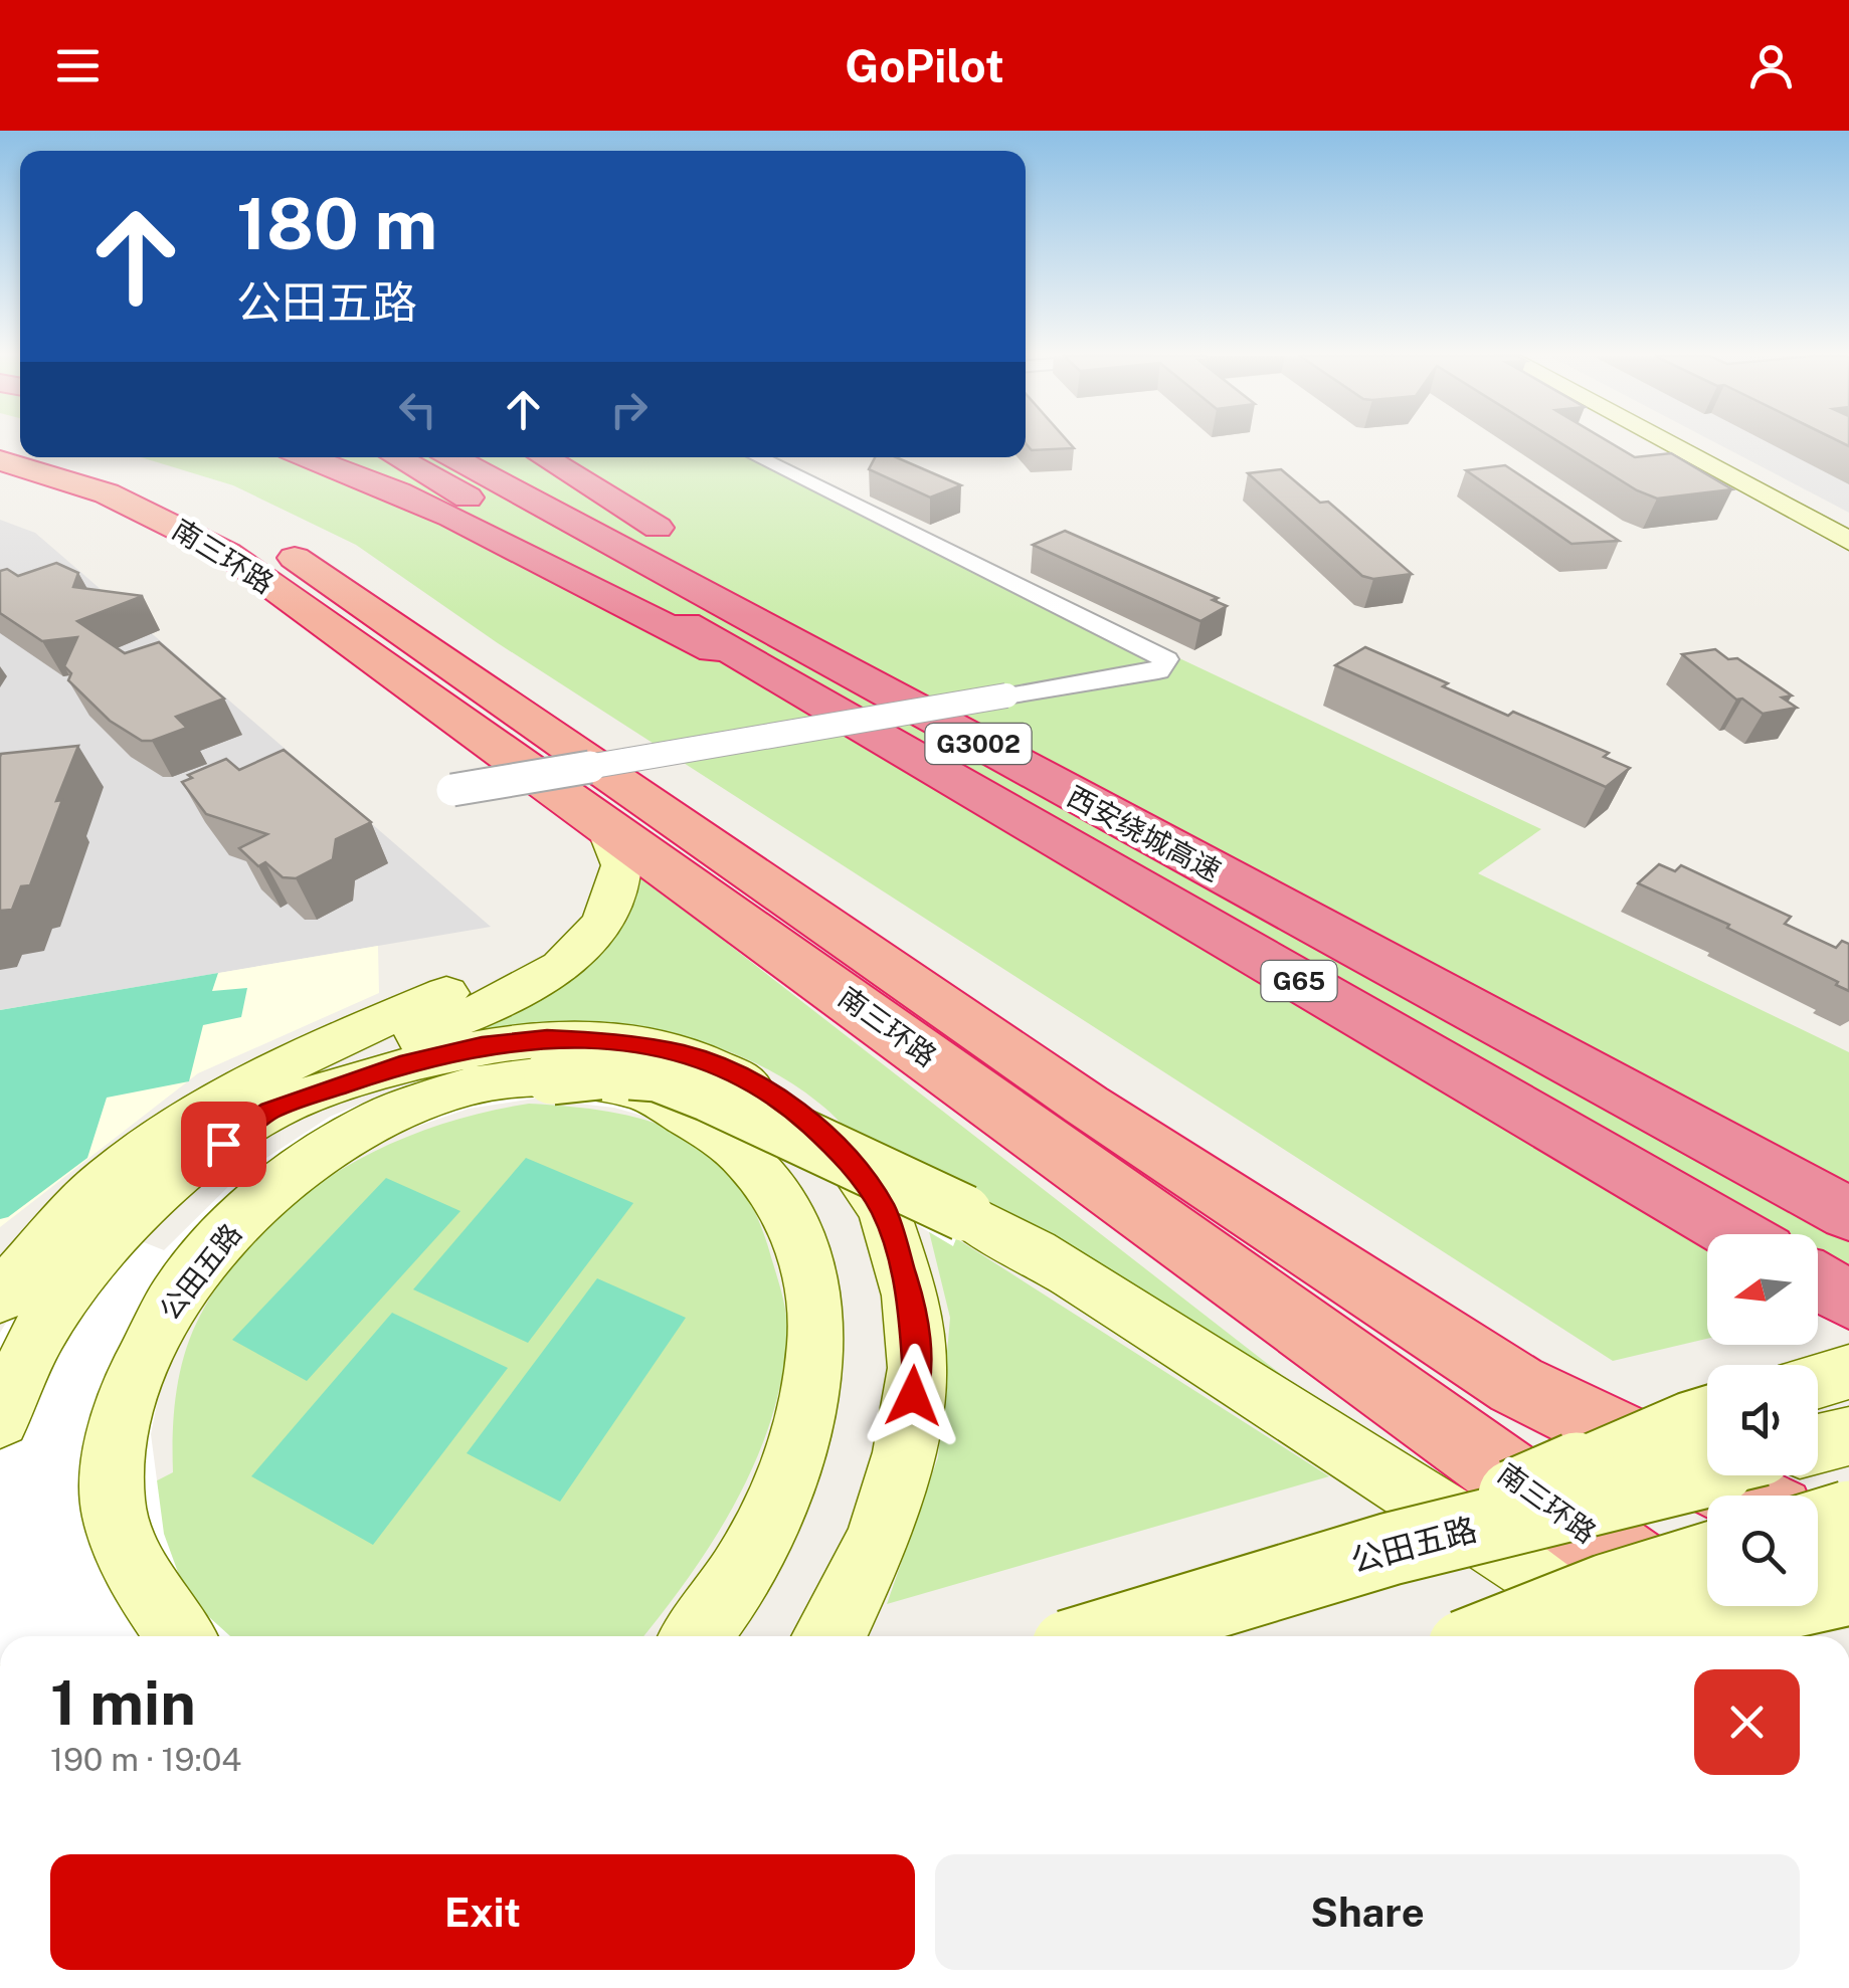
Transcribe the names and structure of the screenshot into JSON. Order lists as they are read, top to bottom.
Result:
{
  "streets": {
    "highway": [
      "南三环路",
      "G3002",
      "西安绕城高速",
      "G65"
    ],
    "main road": ["公田五路"]
  },
  "crossings": [
    ["西安绕城高速", "G65"]
  ],
  "north": "left",
  "page": {
    "header": "GoPilot",
    "turn": ["180 m", "公田五路"],
    "heading": ["1 min", "190 m · 19:04"],
    "buttons": ["Exit", "Share"]
  }
}
